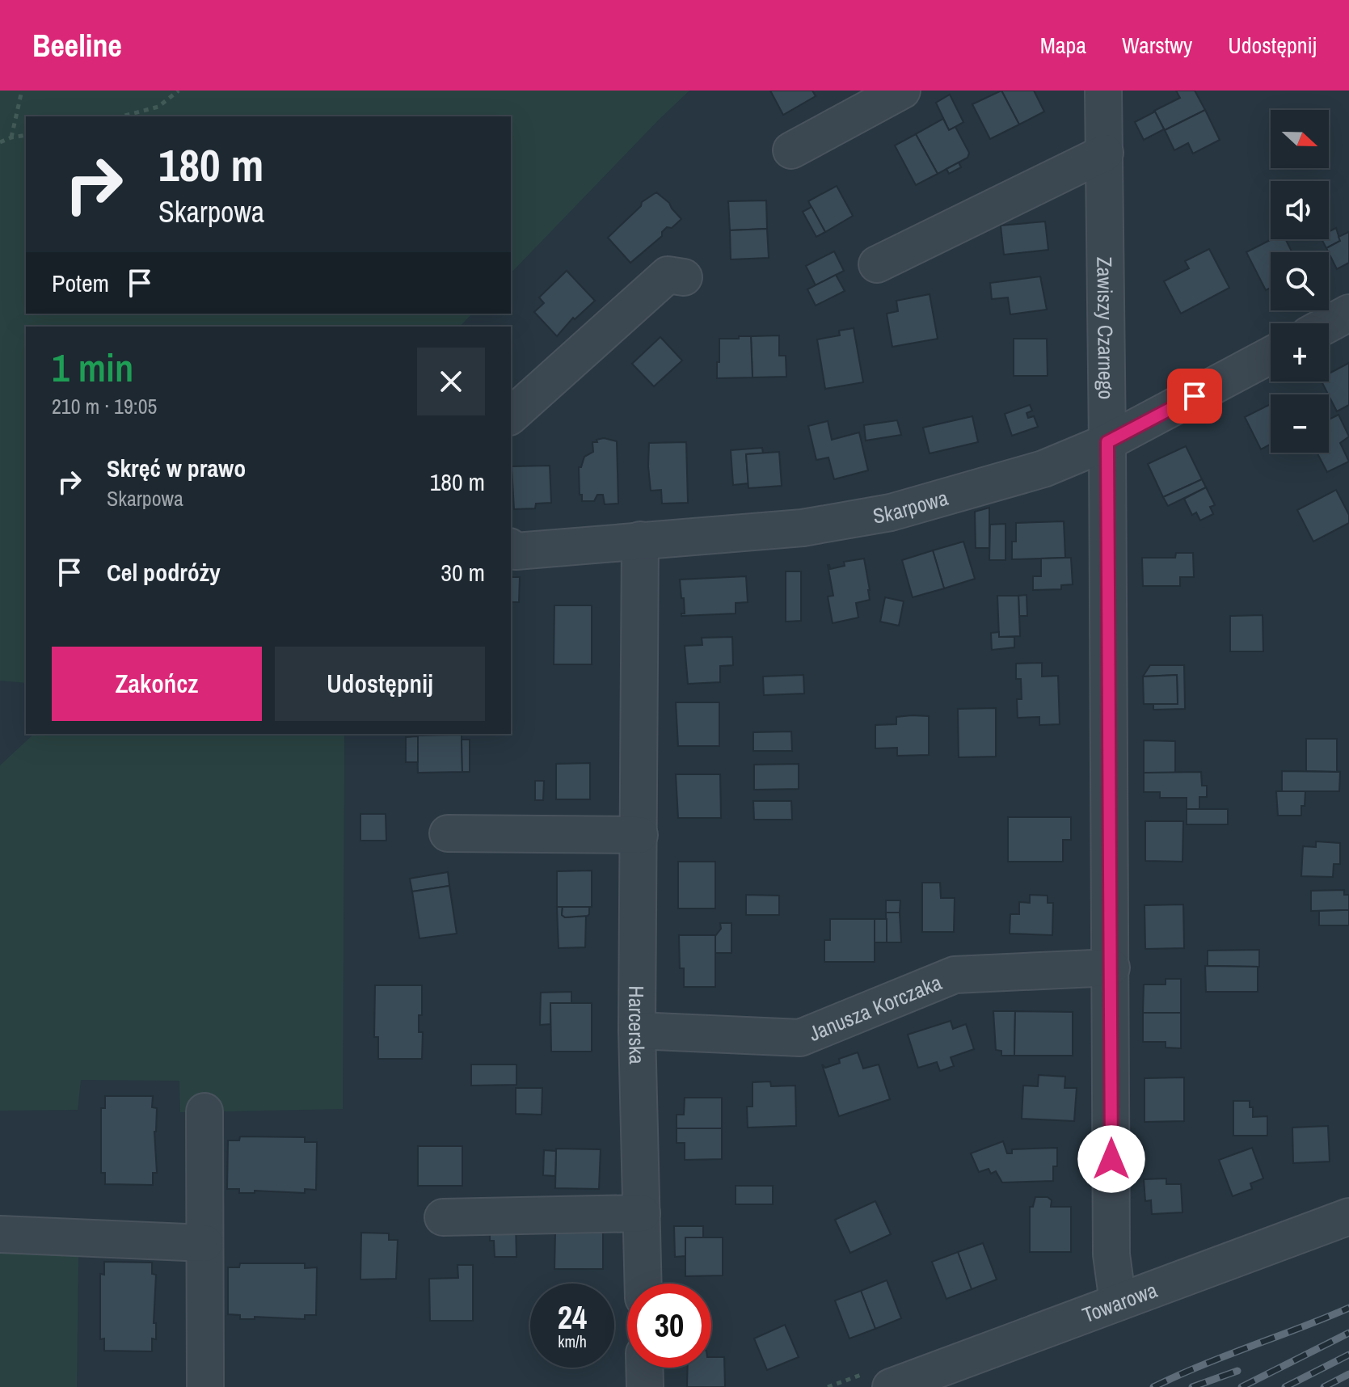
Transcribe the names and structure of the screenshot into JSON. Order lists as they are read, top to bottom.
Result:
{
  "streets": {
    "street": [
      "Zawiszy Czarnego",
      "Skarpowa",
      "Janusza Korczaka",
      "Harcerska",
      "Towarowa"
    ]
  },
  "crossings": [
    ["Zawiszy Czarnego", "Skarpowa"],
    ["Zawiszy Czarnego", "Janusza Korczaka"],
    ["Zawiszy Czarnego", "Towarowa"],
    ["Skarpowa", "Harcerska"],
    ["Janusza Korczaka", "Harcerska"]
  ],
  "north": "right",
  "page": {
    "header": "Beeline",
    "nav": ["Mapa", "Warstwy", "Udostępnij"],
    "map_buttons": ["+", "−"],
    "turn": ["180 m", "Skarpowa"],
    "then": "Potem",
    "heading": ["1 min", "210 m · 19:05"],
    "list": [
      {
        "name": "Skręć w prawo",
        "note": "Skarpowa",
        "value": "180 m"
      },
      {
        "name": "Cel podróży",
        "value": "30 m"
      }
    ],
    "buttons": ["Zakończ", "Udostępnij"],
    "speed": "24 km/h",
    "limit": "30"
  }
}
